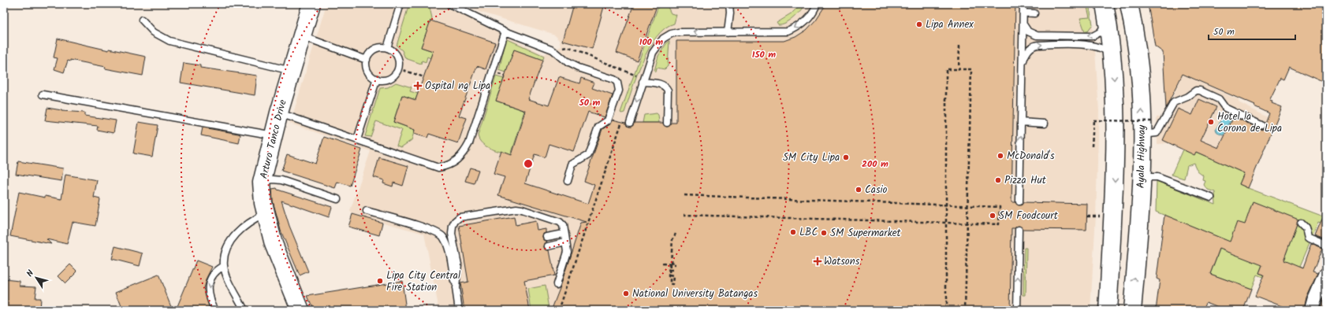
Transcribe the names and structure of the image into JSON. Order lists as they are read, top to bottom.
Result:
{
  "streets": {
    "main road": ["Arturo Tanco Drive", "Ayala Highway"]
  },
  "places": {
    "other": [
      "Lipa Annex",
      "Hotel la Corona de Lipa",
      "McDonald's",
      "SM City Lipa",
      "Pizza Hut",
      "Casio",
      "SM Foodcourt",
      "LBC",
      "SM Supermarket",
      "Lipa City Central Fire Station",
      "National University Batangas"
    ],
    "health": ["Ospital ng Lipa", "Watsons"]
  },
  "scale_bar": "50 m",
  "north": "top left",
  "rings": [
    "100 m",
    "150 m",
    "50 m",
    "200 m"
  ]
}
